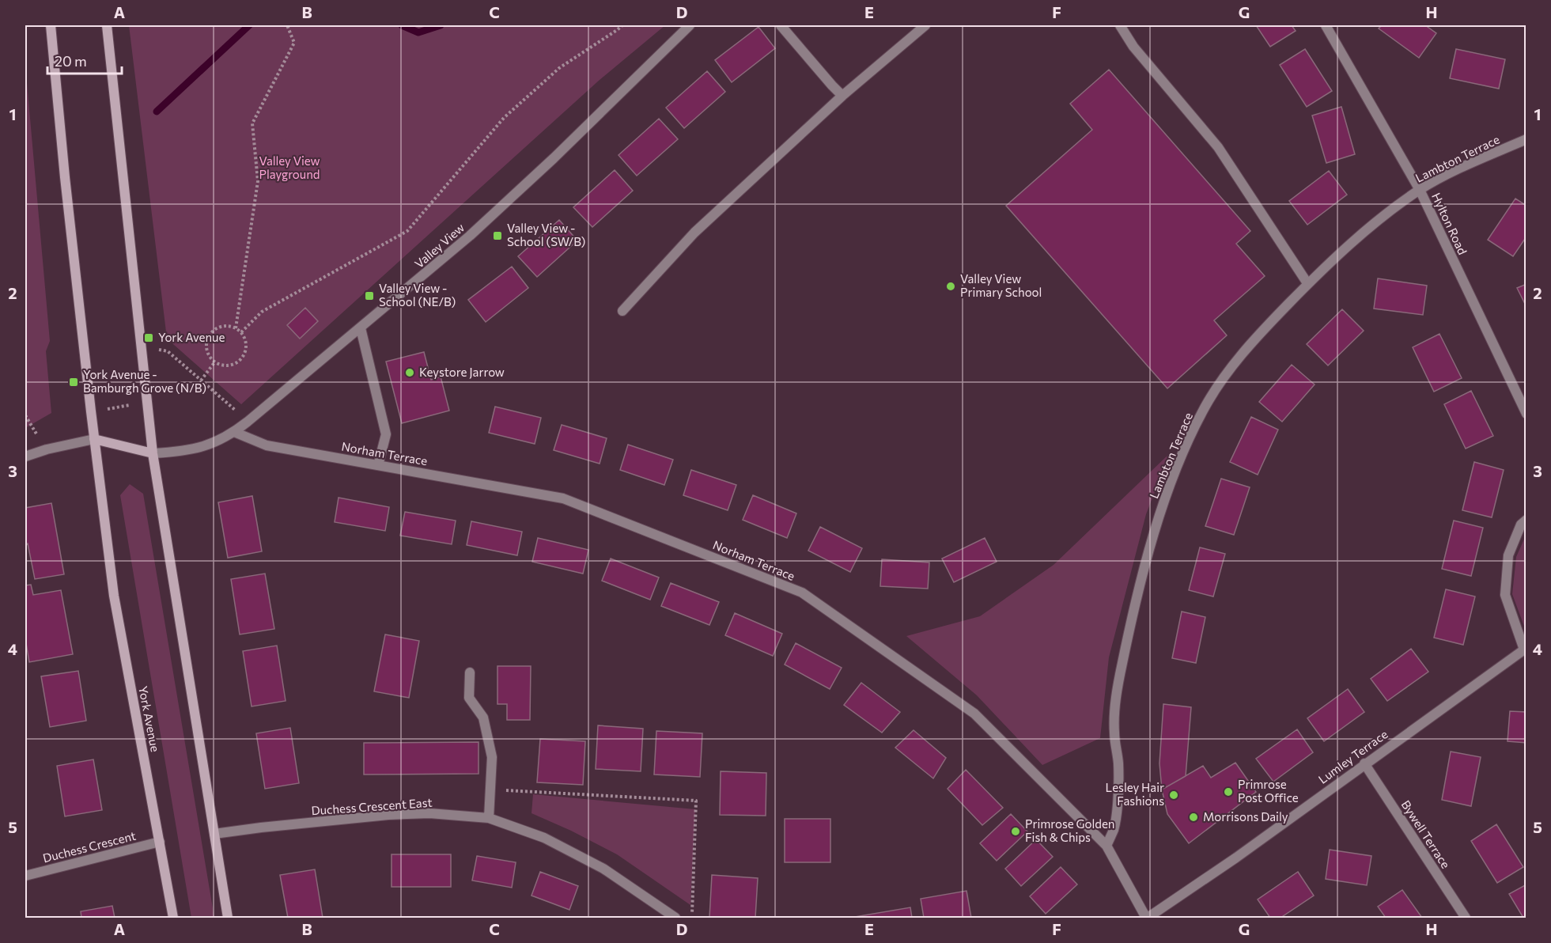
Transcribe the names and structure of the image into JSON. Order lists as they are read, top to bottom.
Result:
{
  "streets": {
    "main road": ["York Avenue"],
    "street": [
      "Lambton Terrace",
      "Hylton Road",
      "Valley View",
      "Norham Terrace",
      "Lumley Terrace",
      "Duchess Crescent East",
      "Bywell Terrace",
      "Duchess Crescent"
    ]
  },
  "crossings": [
    ["Lambton Terrace", "Hylton Road"],
    ["Lambton Terrace", "Norham Terrace"],
    ["Valley View", "Norham Terrace"],
    ["Norham Terrace", "Lumley Terrace"],
    ["York Avenue", "Duchess Crescent"],
    ["Lumley Terrace", "Bywell Terrace"]
  ],
  "parks": ["Valley View Playground"],
  "places": {
    "transit": [
      "Valley View - School (SW/B)",
      "Valley View - School (NE/B)",
      "York Avenue",
      "York Avenue - Bamburgh Grove (N/B)"
    ],
    "other": [
      "Valley View Primary School",
      "Keystore Jarrow",
      "Primrose Post Office",
      "Lesley Hair Fashions",
      "Morrisons Daily",
      "Primrose Golden Fish & Chips"
    ]
  },
  "scale_bar": "20 m",
  "grid": {
    "columns": [
      "A",
      "B",
      "C",
      "D",
      "E",
      "F",
      "G",
      "H"
    ],
    "rows": [
      "1",
      "2",
      "3",
      "4",
      "5"
    ]
  }
}
